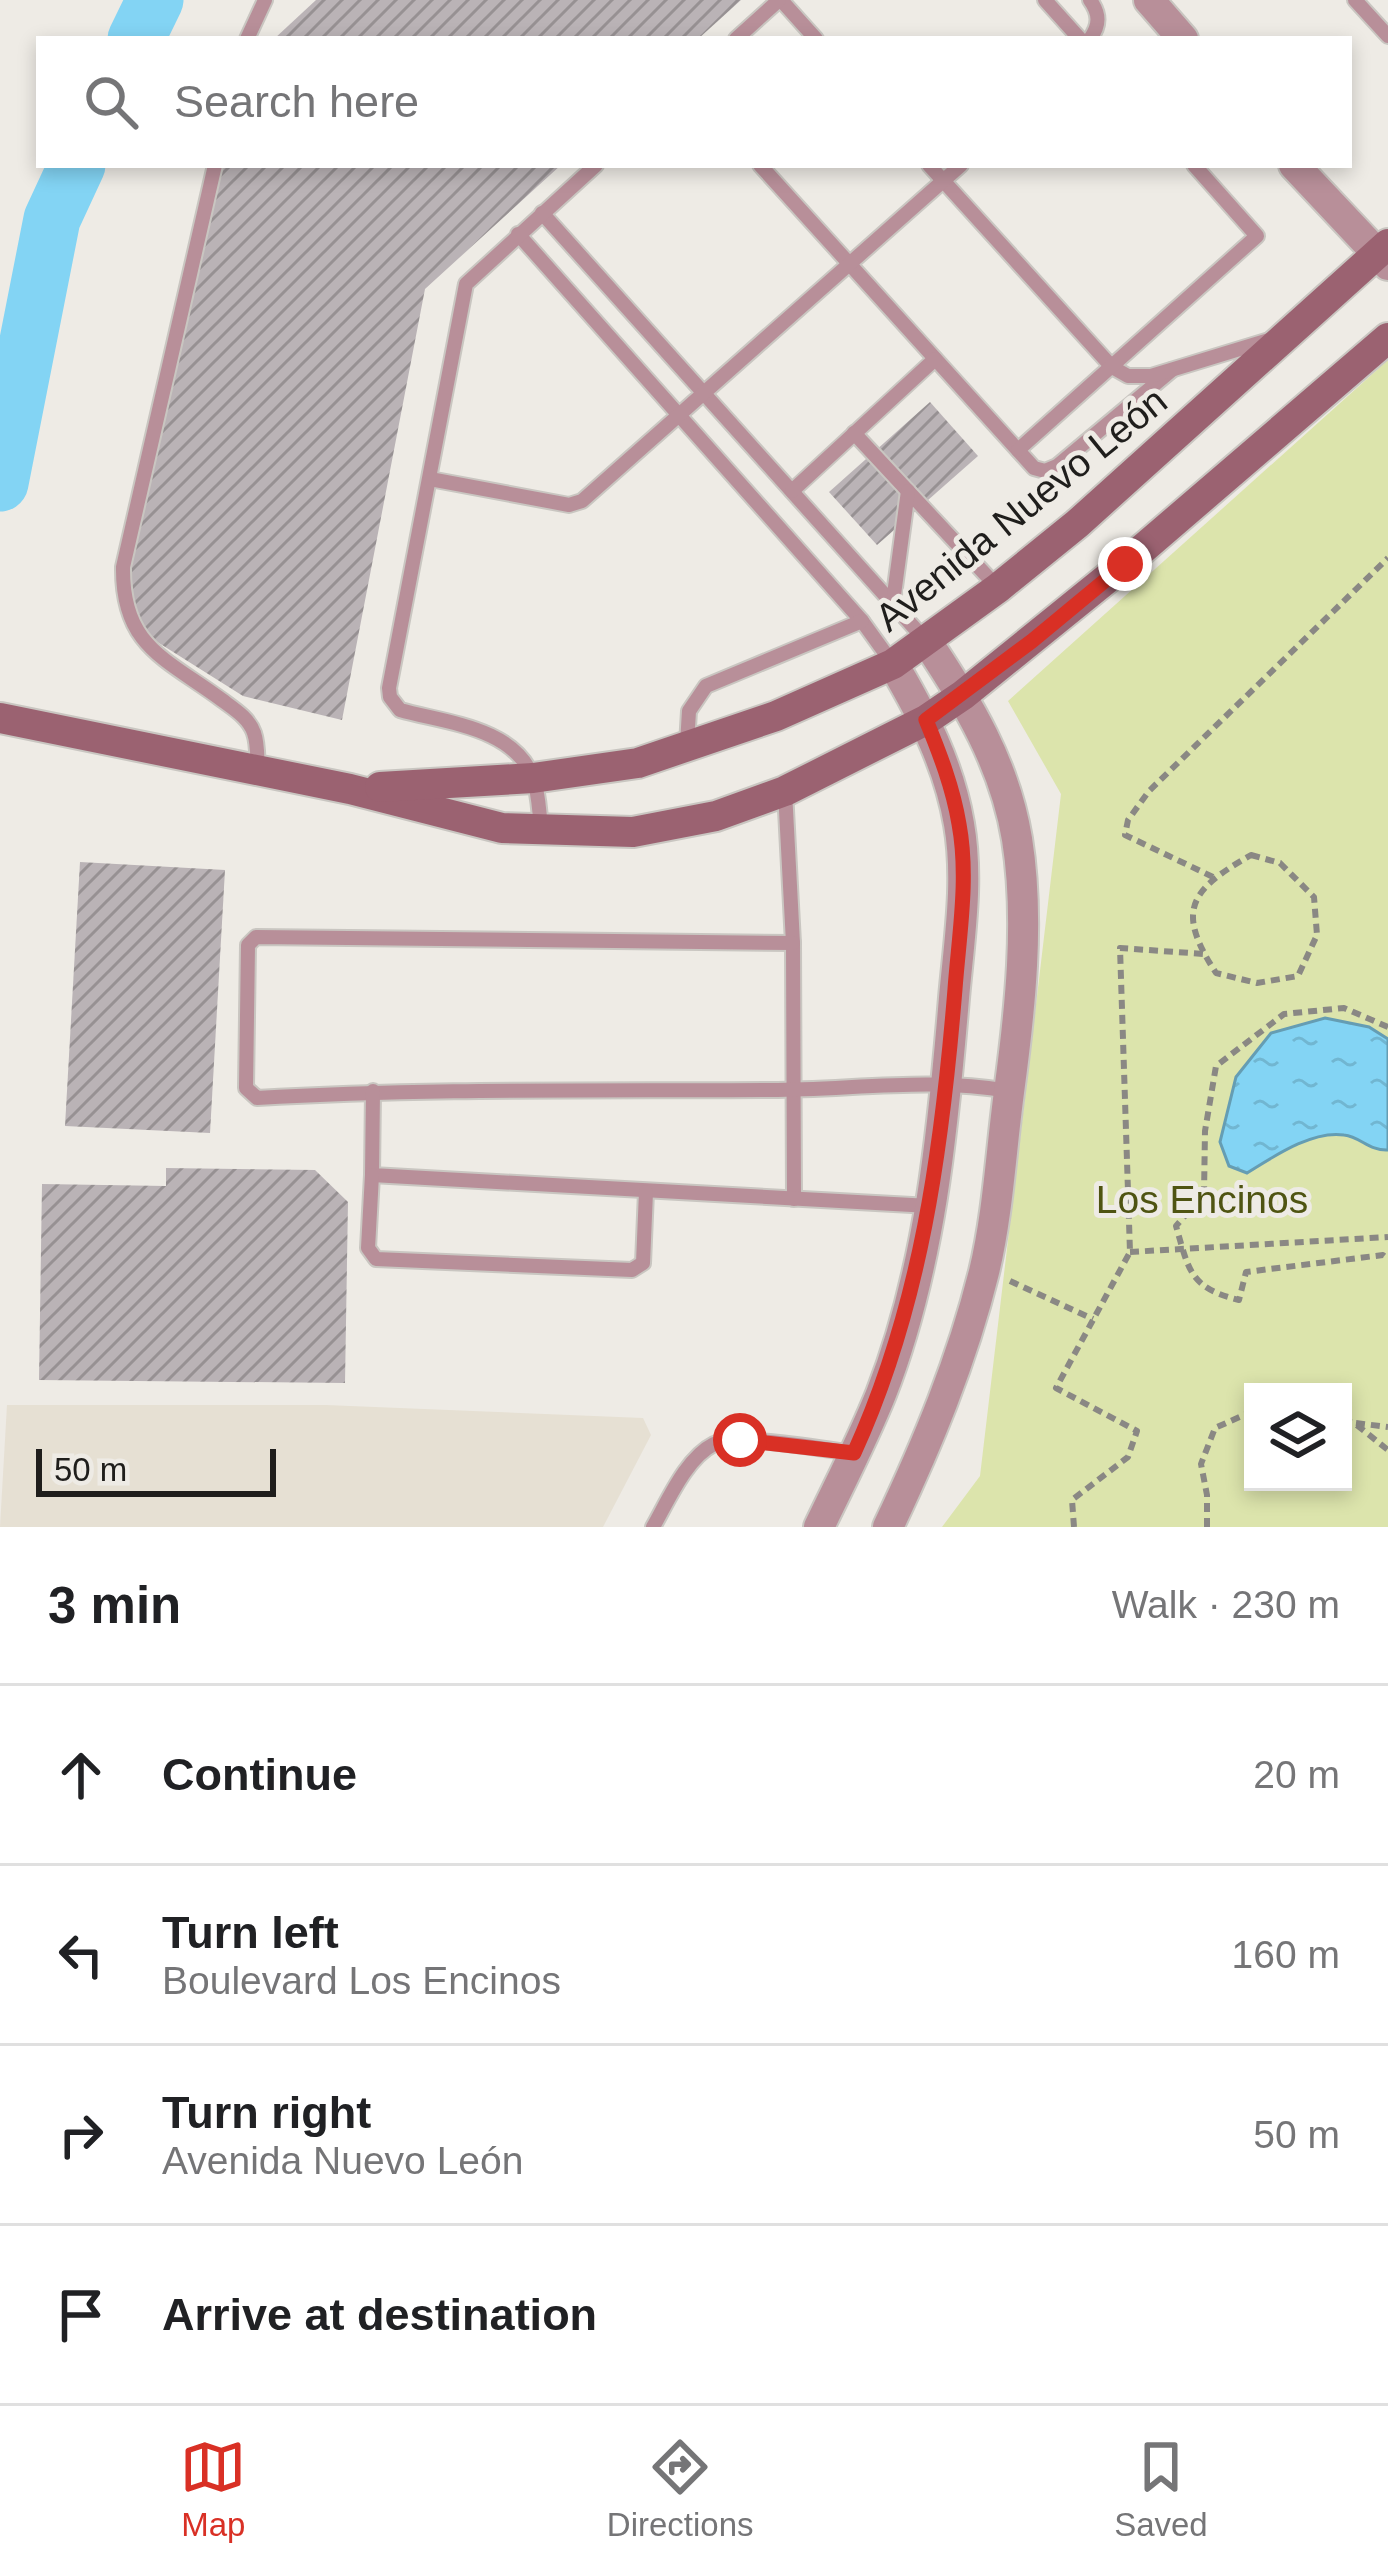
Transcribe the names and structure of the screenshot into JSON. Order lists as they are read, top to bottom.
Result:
{
  "streets": {
    "main road": ["Avenida Nuevo León"]
  },
  "parks": ["Los Encinos"],
  "scale_bar": "50 m",
  "page": {
    "search": "Search here",
    "scale": "50 m",
    "heading": ["3 min", "Walk · 230 m"],
    "list": [
      ["Continue", "20 m"],
      ["Turn left", "Boulevard Los Encinos", "160 m"],
      ["Turn right", "Avenida Nuevo León", "50 m"],
      "Arrive at destination"
    ],
    "nav": ["Map", "Directions", "Saved"]
  }
}
